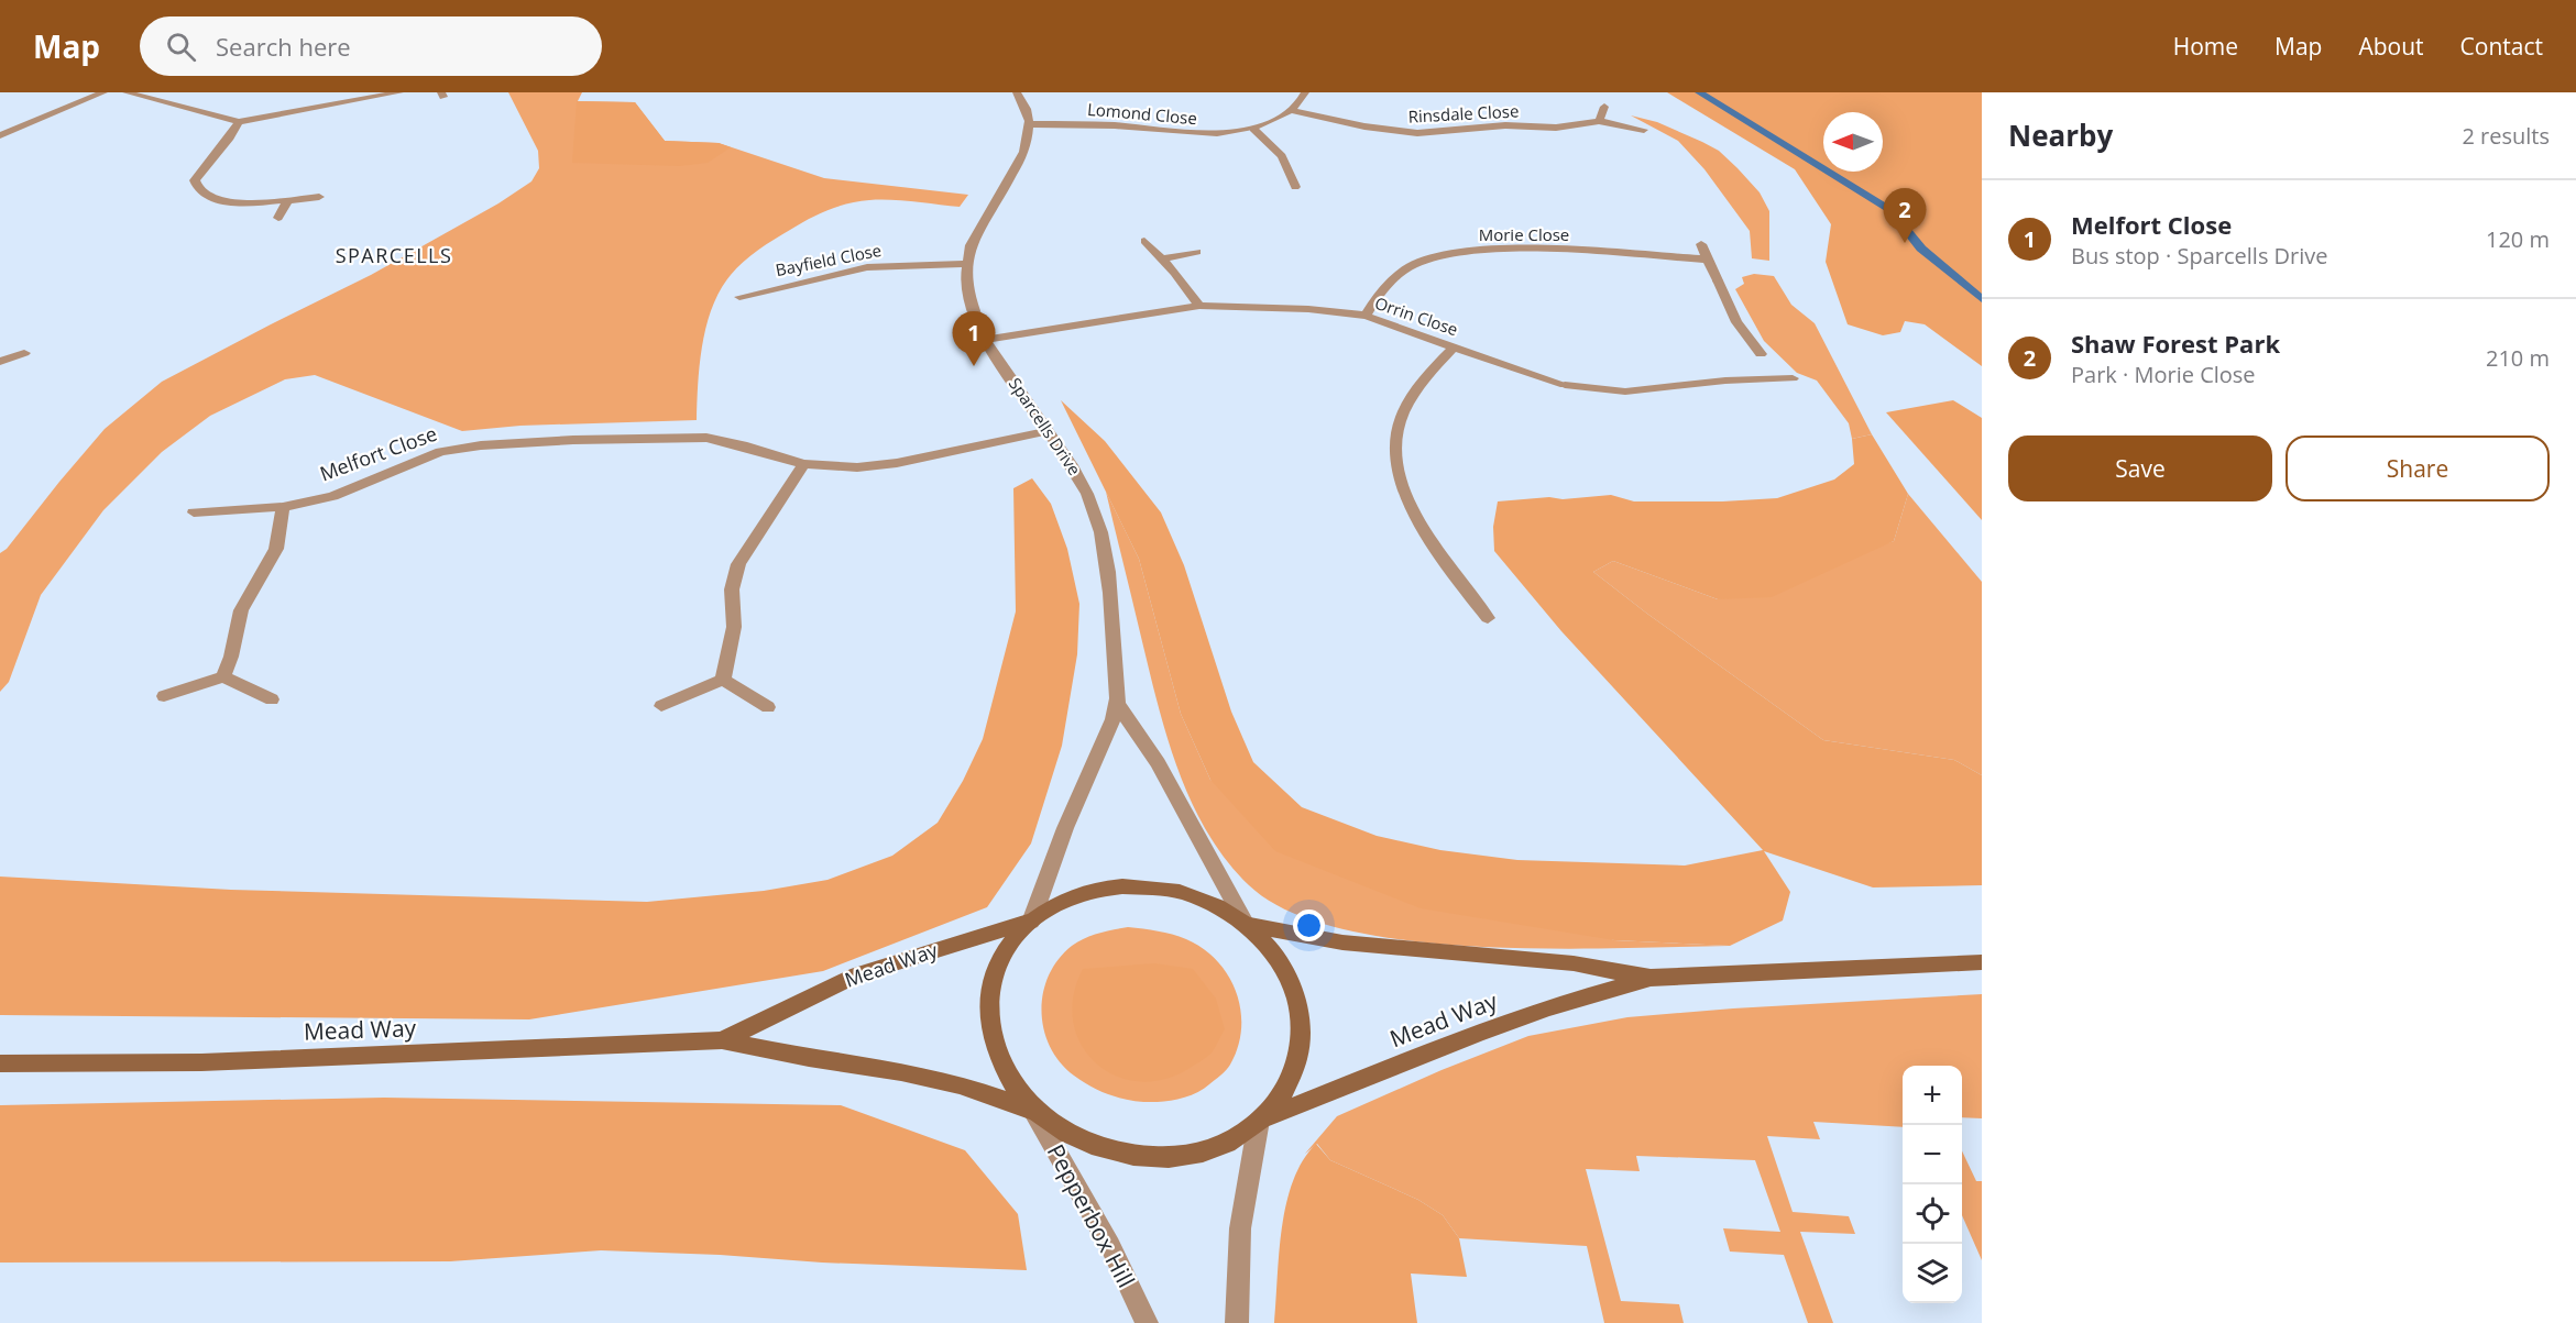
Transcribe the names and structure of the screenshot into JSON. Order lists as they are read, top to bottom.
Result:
{
  "streets": {
    "main road": ["Mead Way"],
    "street": [
      "Lomond Close",
      "Rinsdale Close",
      "Morie Close",
      "Bayfield Close",
      "Orrin Close",
      "Sparcells Drive",
      "Melfort Close",
      "Pepperbox Hill"
    ]
  },
  "crossings": [
    ["Lomond Close", "Rinsdale Close"],
    ["Lomond Close", "Sparcells Drive"],
    ["Morie Close", "Orrin Close"],
    ["Bayfield Close", "Sparcells Drive"],
    ["Orrin Close", "Sparcells Drive"],
    ["Sparcells Drive", "Melfort Close"],
    ["Sparcells Drive", "Mead Way"],
    ["Mead Way", "Pepperbox Hill"]
  ],
  "districts": ["SPARCELLS"],
  "north": "left",
  "page": {
    "header": "Map",
    "search": "Search here",
    "nav": [
      "Home",
      "Map",
      "About",
      "Contact"
    ],
    "heading": ["Nearby", "2 results"],
    "list": [
      {
        "mark": "1",
        "name": "Melfort Close",
        "note": "Bus stop · Sparcells Drive",
        "value": "120 m"
      },
      {
        "mark": "2",
        "name": "Shaw Forest Park",
        "note": "Park · Morie Close",
        "value": "210 m"
      }
    ],
    "pins": ["2", "1"],
    "buttons": ["Save", "Share"],
    "map_buttons": ["+", "−"]
  }
}
